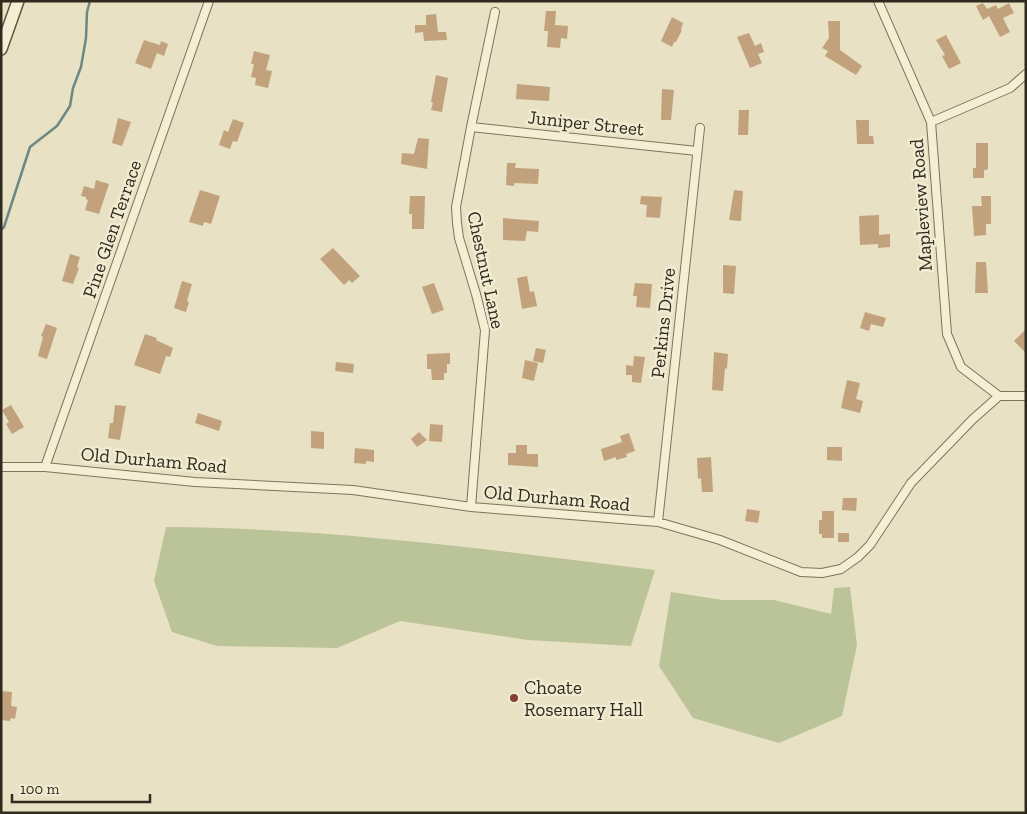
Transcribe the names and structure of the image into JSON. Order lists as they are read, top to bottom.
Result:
{
  "streets": {
    "street": [
      "Juniper Street",
      "Mapleview Road",
      "Pine Glen Terrace",
      "Chestnut Lane",
      "Perkins Drive",
      "Old Durham Road"
    ]
  },
  "crossings": [
    ["Juniper Street", "Chestnut Lane"],
    ["Juniper Street", "Perkins Drive"],
    ["Mapleview Road", "Old Durham Road"],
    ["Pine Glen Terrace", "Old Durham Road"],
    ["Chestnut Lane", "Old Durham Road"],
    ["Perkins Drive", "Old Durham Road"]
  ],
  "places": ["Choate Rosemary Hall"],
  "scale_bar": "100 m"
}
